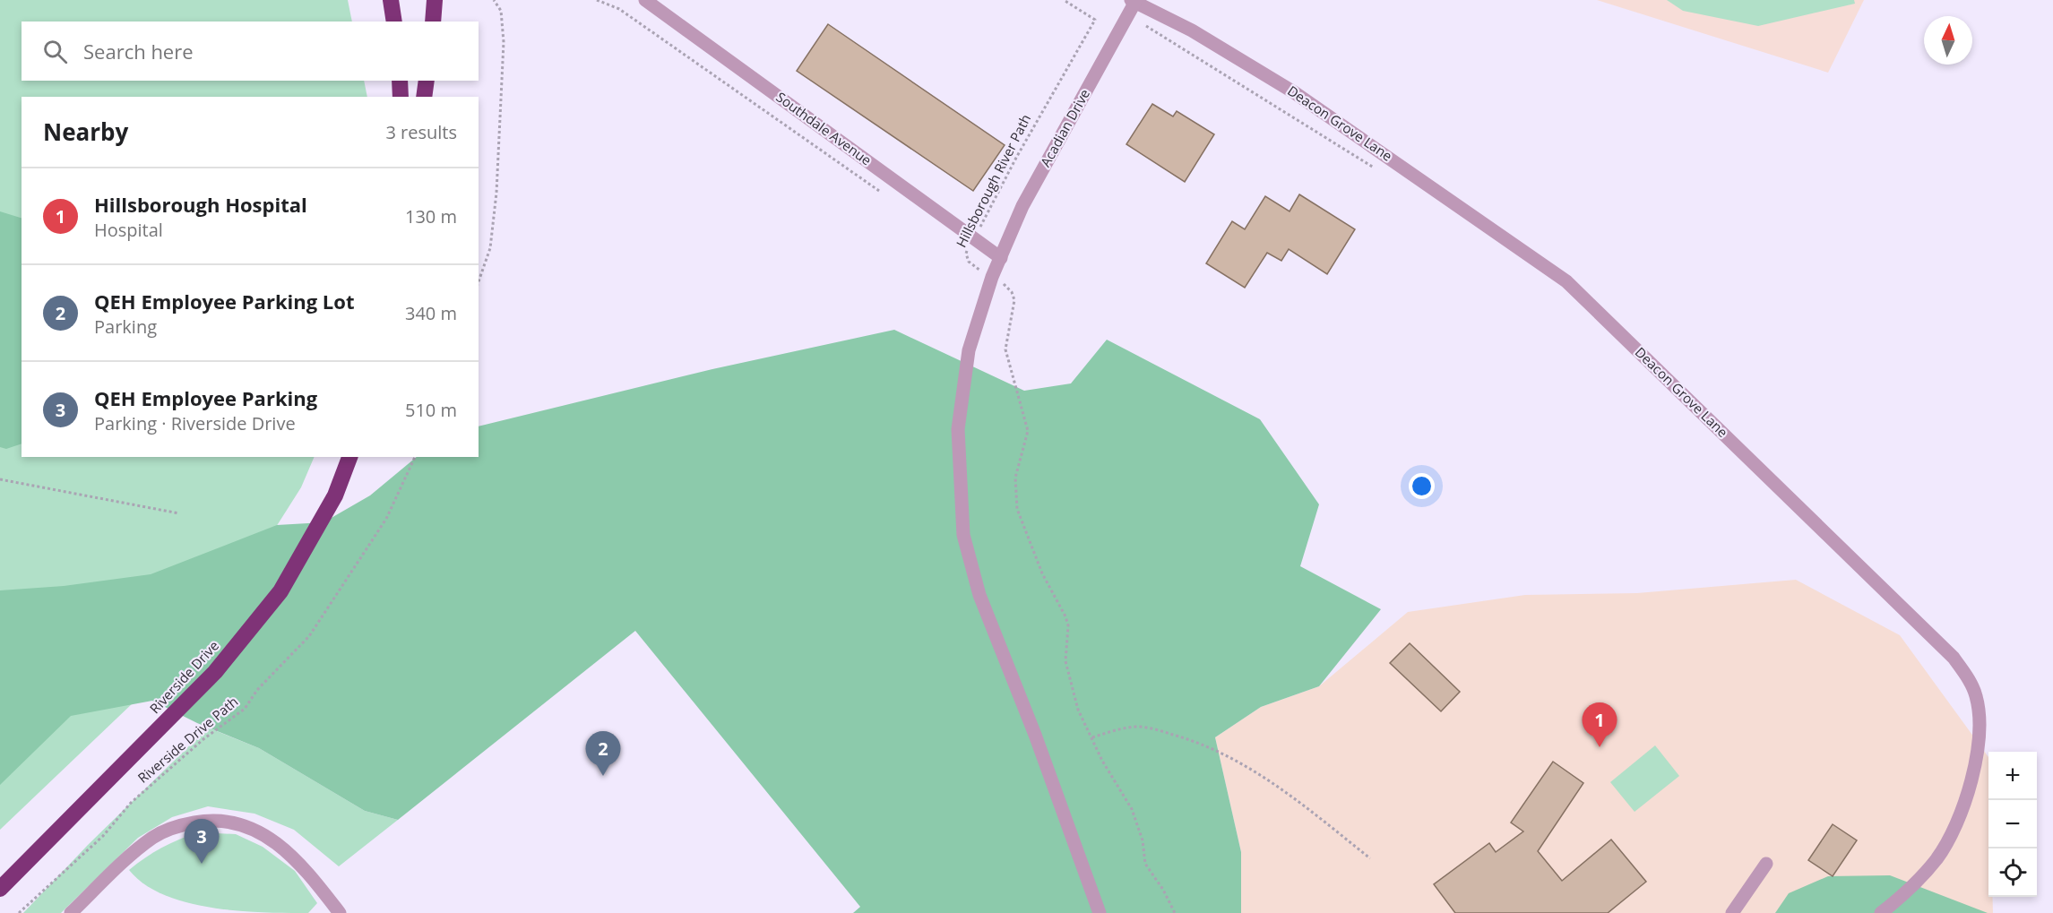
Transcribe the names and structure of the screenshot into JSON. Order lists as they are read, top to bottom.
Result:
{
  "streets": {
    "highway": ["Riverside Drive"],
    "street": ["Deacon Grove Lane", "Acadian Drive", "Southdale Avenue"],
    "path": ["Hillsborough River Path", "Riverside Drive Path"]
  },
  "crossings": [
    ["Deacon Grove Lane", "Acadian Drive"],
    ["Acadian Drive", "Southdale Avenue"],
    ["Acadian Drive", "Hillsborough River Path"]
  ],
  "north": "top",
  "page": {
    "search": "Search here",
    "heading": ["Nearby", "3 results"],
    "list": [
      {
        "mark": "1",
        "name": "Hillsborough Hospital",
        "note": "Hospital",
        "value": "130 m"
      },
      {
        "mark": "2",
        "name": "QEH Employee Parking Lot",
        "note": "Parking",
        "value": "340 m"
      },
      {
        "mark": "3",
        "name": "QEH Employee Parking",
        "note": "Parking · Riverside Drive",
        "value": "510 m"
      }
    ],
    "pins": ["1", "2", "3"],
    "map_buttons": ["+", "−"]
  }
}
